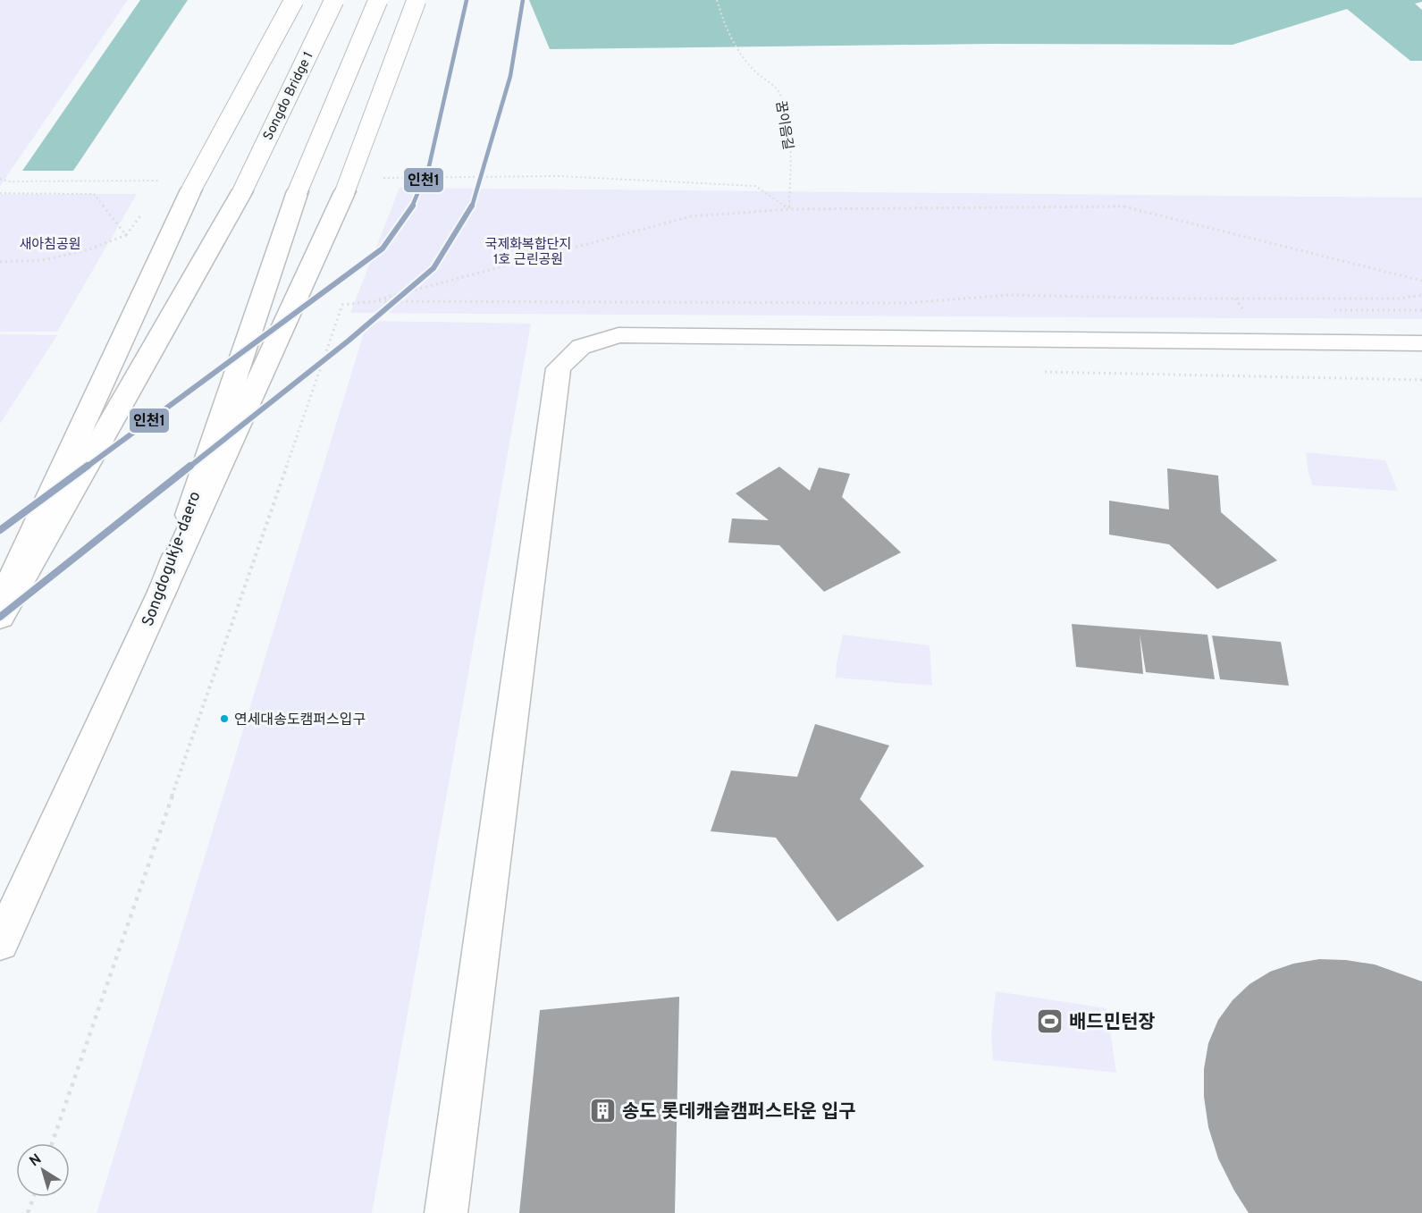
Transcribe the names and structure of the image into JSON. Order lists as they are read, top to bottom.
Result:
{
  "streets": {
    "main road": ["Songdo Bridge 1", "Songdogukje-daero"],
    "path": ["꿈이음길"]
  },
  "parks": ["새아침공원", "국제화복합단지 1호 근린공원"],
  "places": {
    "other": ["연세대송도캠퍼스입구"],
    "sports": ["배드민턴장"],
    "building": ["송도 롯데캐슬캠퍼스타운 입구"]
  },
  "lines": ["transit line 인천1"],
  "north": "top left"
}
